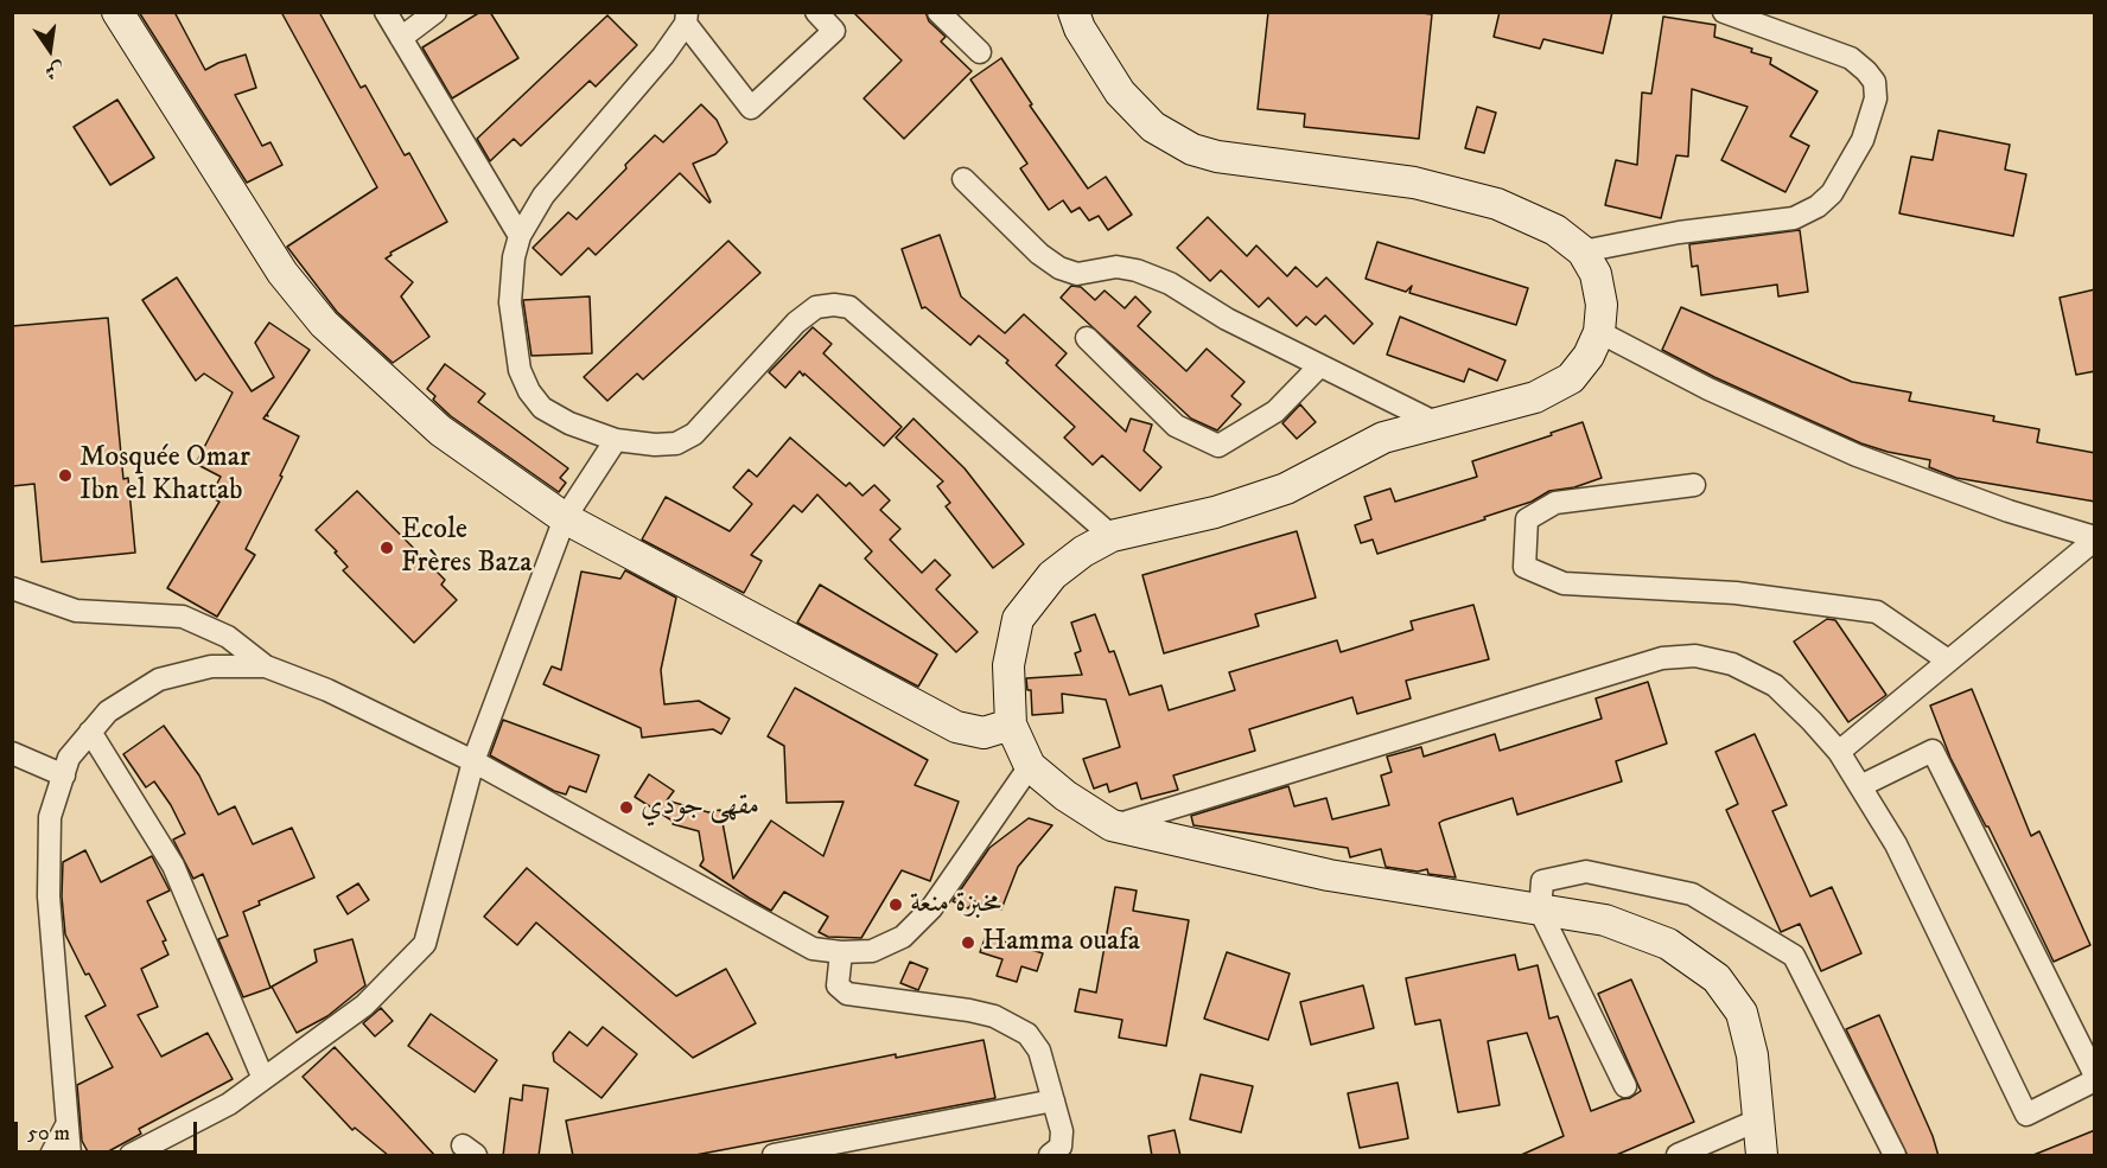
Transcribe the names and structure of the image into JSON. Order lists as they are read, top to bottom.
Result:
{
  "places": [
    "Mosquée Omar Ibn el Khattab",
    "Ecole Frères Baza",
    "مقهى جودي",
    "مخبزة منعة",
    "Hamma ouafa"
  ],
  "scale_bar": "50 m",
  "north": "bottom"
}
